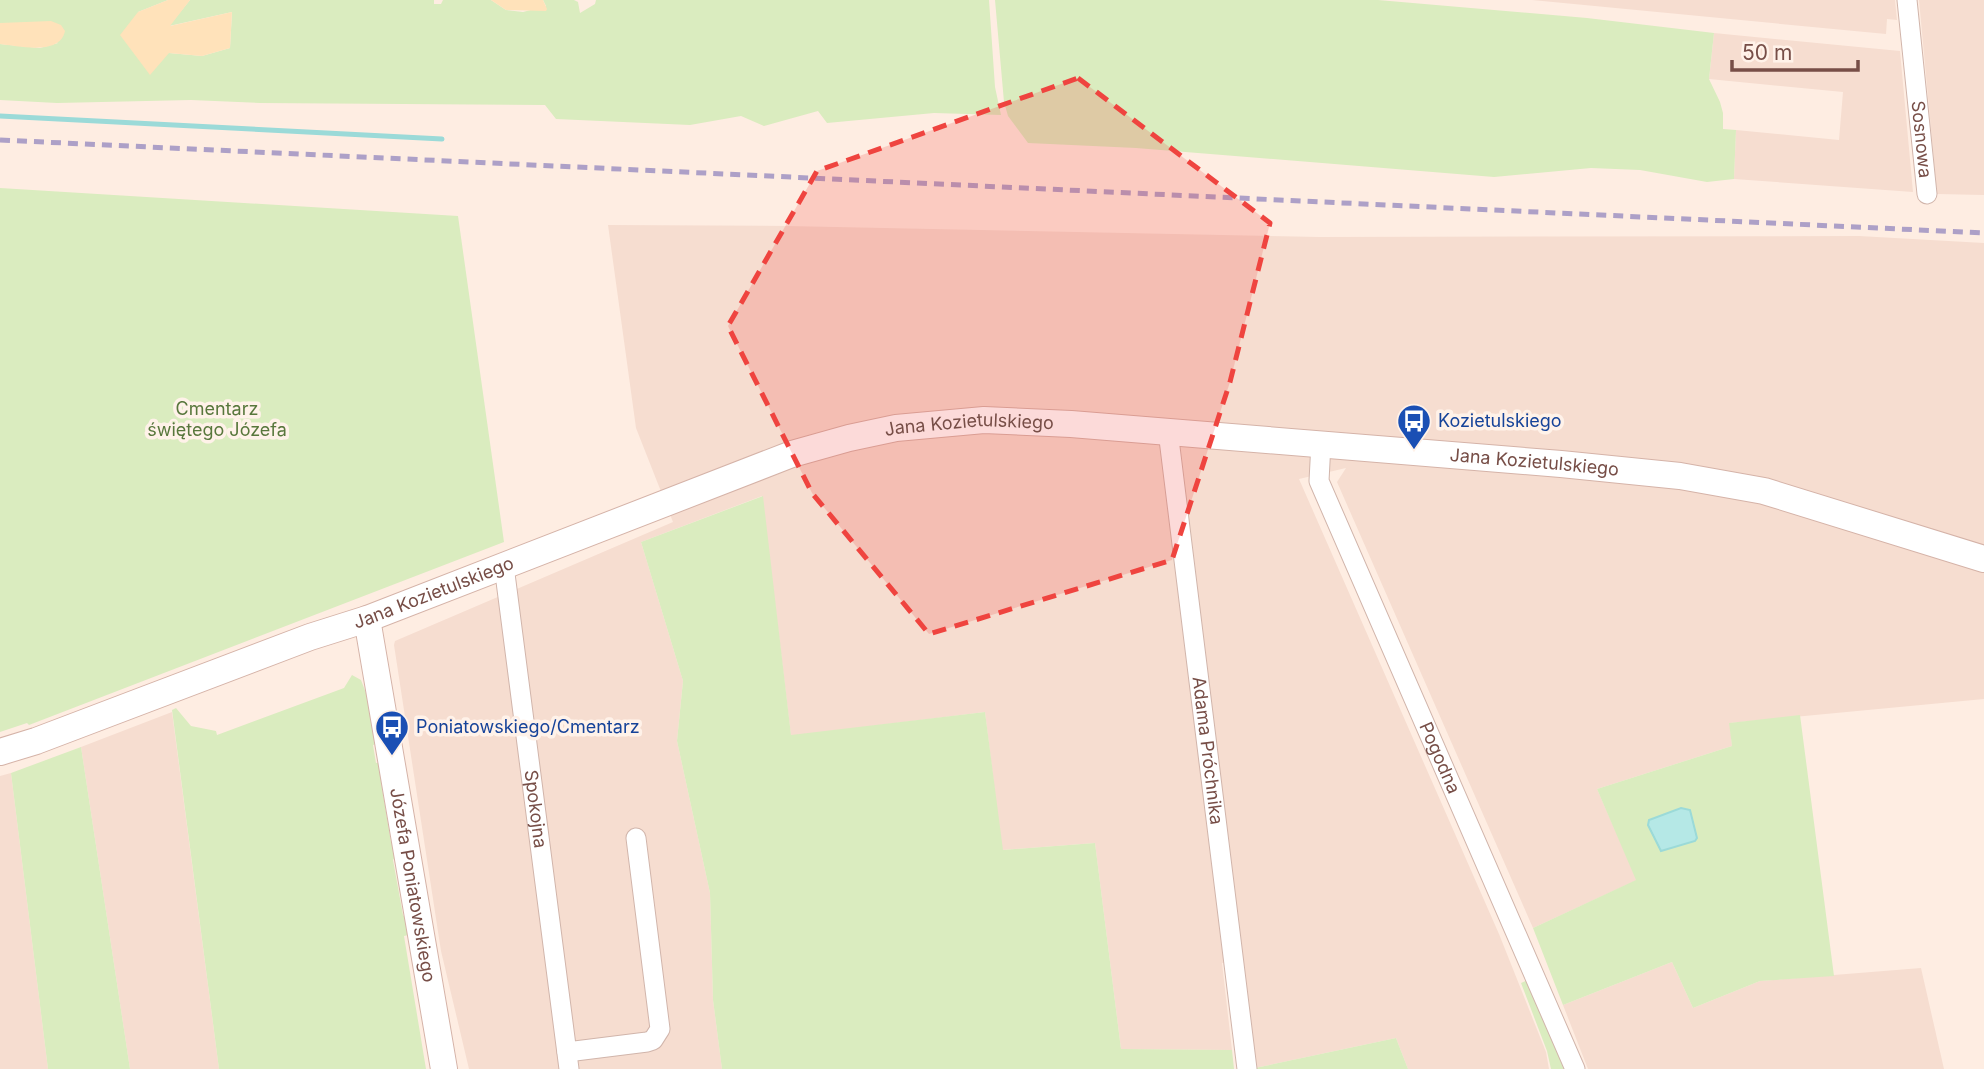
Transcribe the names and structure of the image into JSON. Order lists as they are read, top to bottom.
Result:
{
  "streets": {
    "main road": ["Jana Kozietulskiego", "Józefa Poniatowskiego"],
    "street": [
      "Sosnowa",
      "Adama Próchnika",
      "Pogodna",
      "Spokojna"
    ]
  },
  "crossings": [
    ["Jana Kozietulskiego", "Adama Próchnika"],
    ["Jana Kozietulskiego", "Pogodna"],
    ["Jana Kozietulskiego", "Spokojna"],
    ["Jana Kozietulskiego", "Józefa Poniatowskiego"]
  ],
  "parks": ["Cmentarz świętego Józefa"],
  "places": {
    "bus stop": ["Kozietulskiego", "Poniatowskiego/Cmentarz"]
  },
  "scale_bar": "50 m"
}
